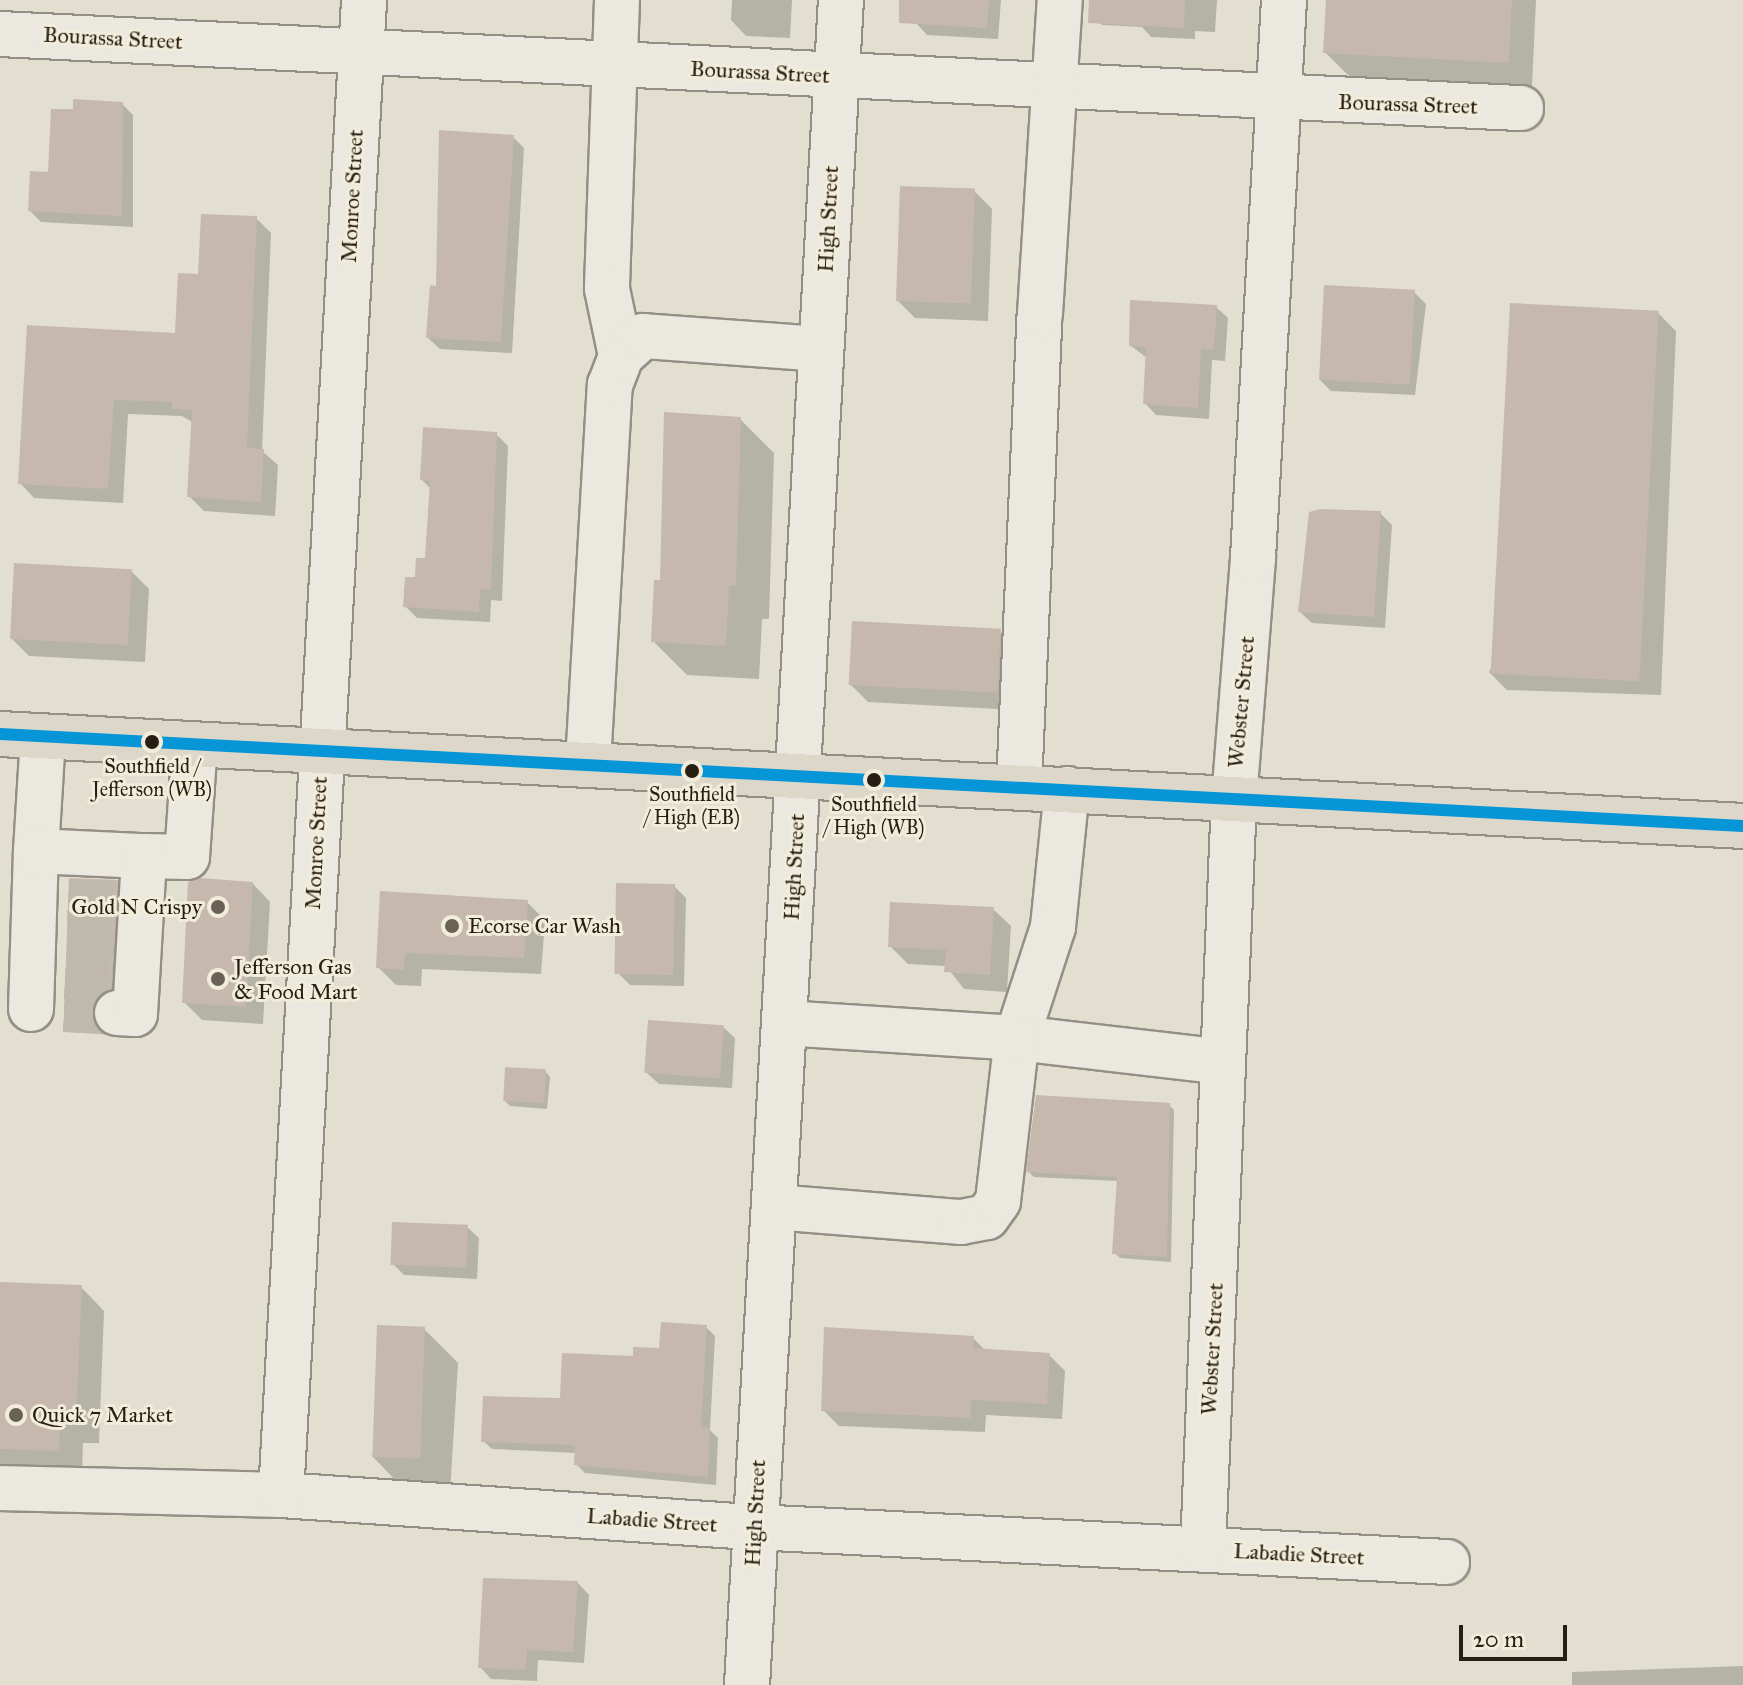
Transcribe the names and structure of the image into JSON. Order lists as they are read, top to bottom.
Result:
{
  "streets": {
    "street": [
      "Bourassa Street",
      "Monroe Street",
      "High Street",
      "Webster Street",
      "Labadie Street"
    ]
  },
  "crossings": [
    ["Bourassa Street", "Monroe Street"],
    ["Bourassa Street", "High Street"],
    ["Bourassa Street", "Webster Street"],
    ["Monroe Street", "Labadie Street"],
    ["High Street", "Labadie Street"],
    ["Webster Street", "Labadie Street"]
  ],
  "places": [
    "Southfield / Jefferson (WB)",
    "Southfield / High (EB)",
    "Southfield / High (WB)",
    "Gold N Crispy",
    "Ecorse Car Wash",
    "Jefferson Gas & Food Mart",
    "Quick 7 Market"
  ],
  "scale_bar": "20 m"
}
